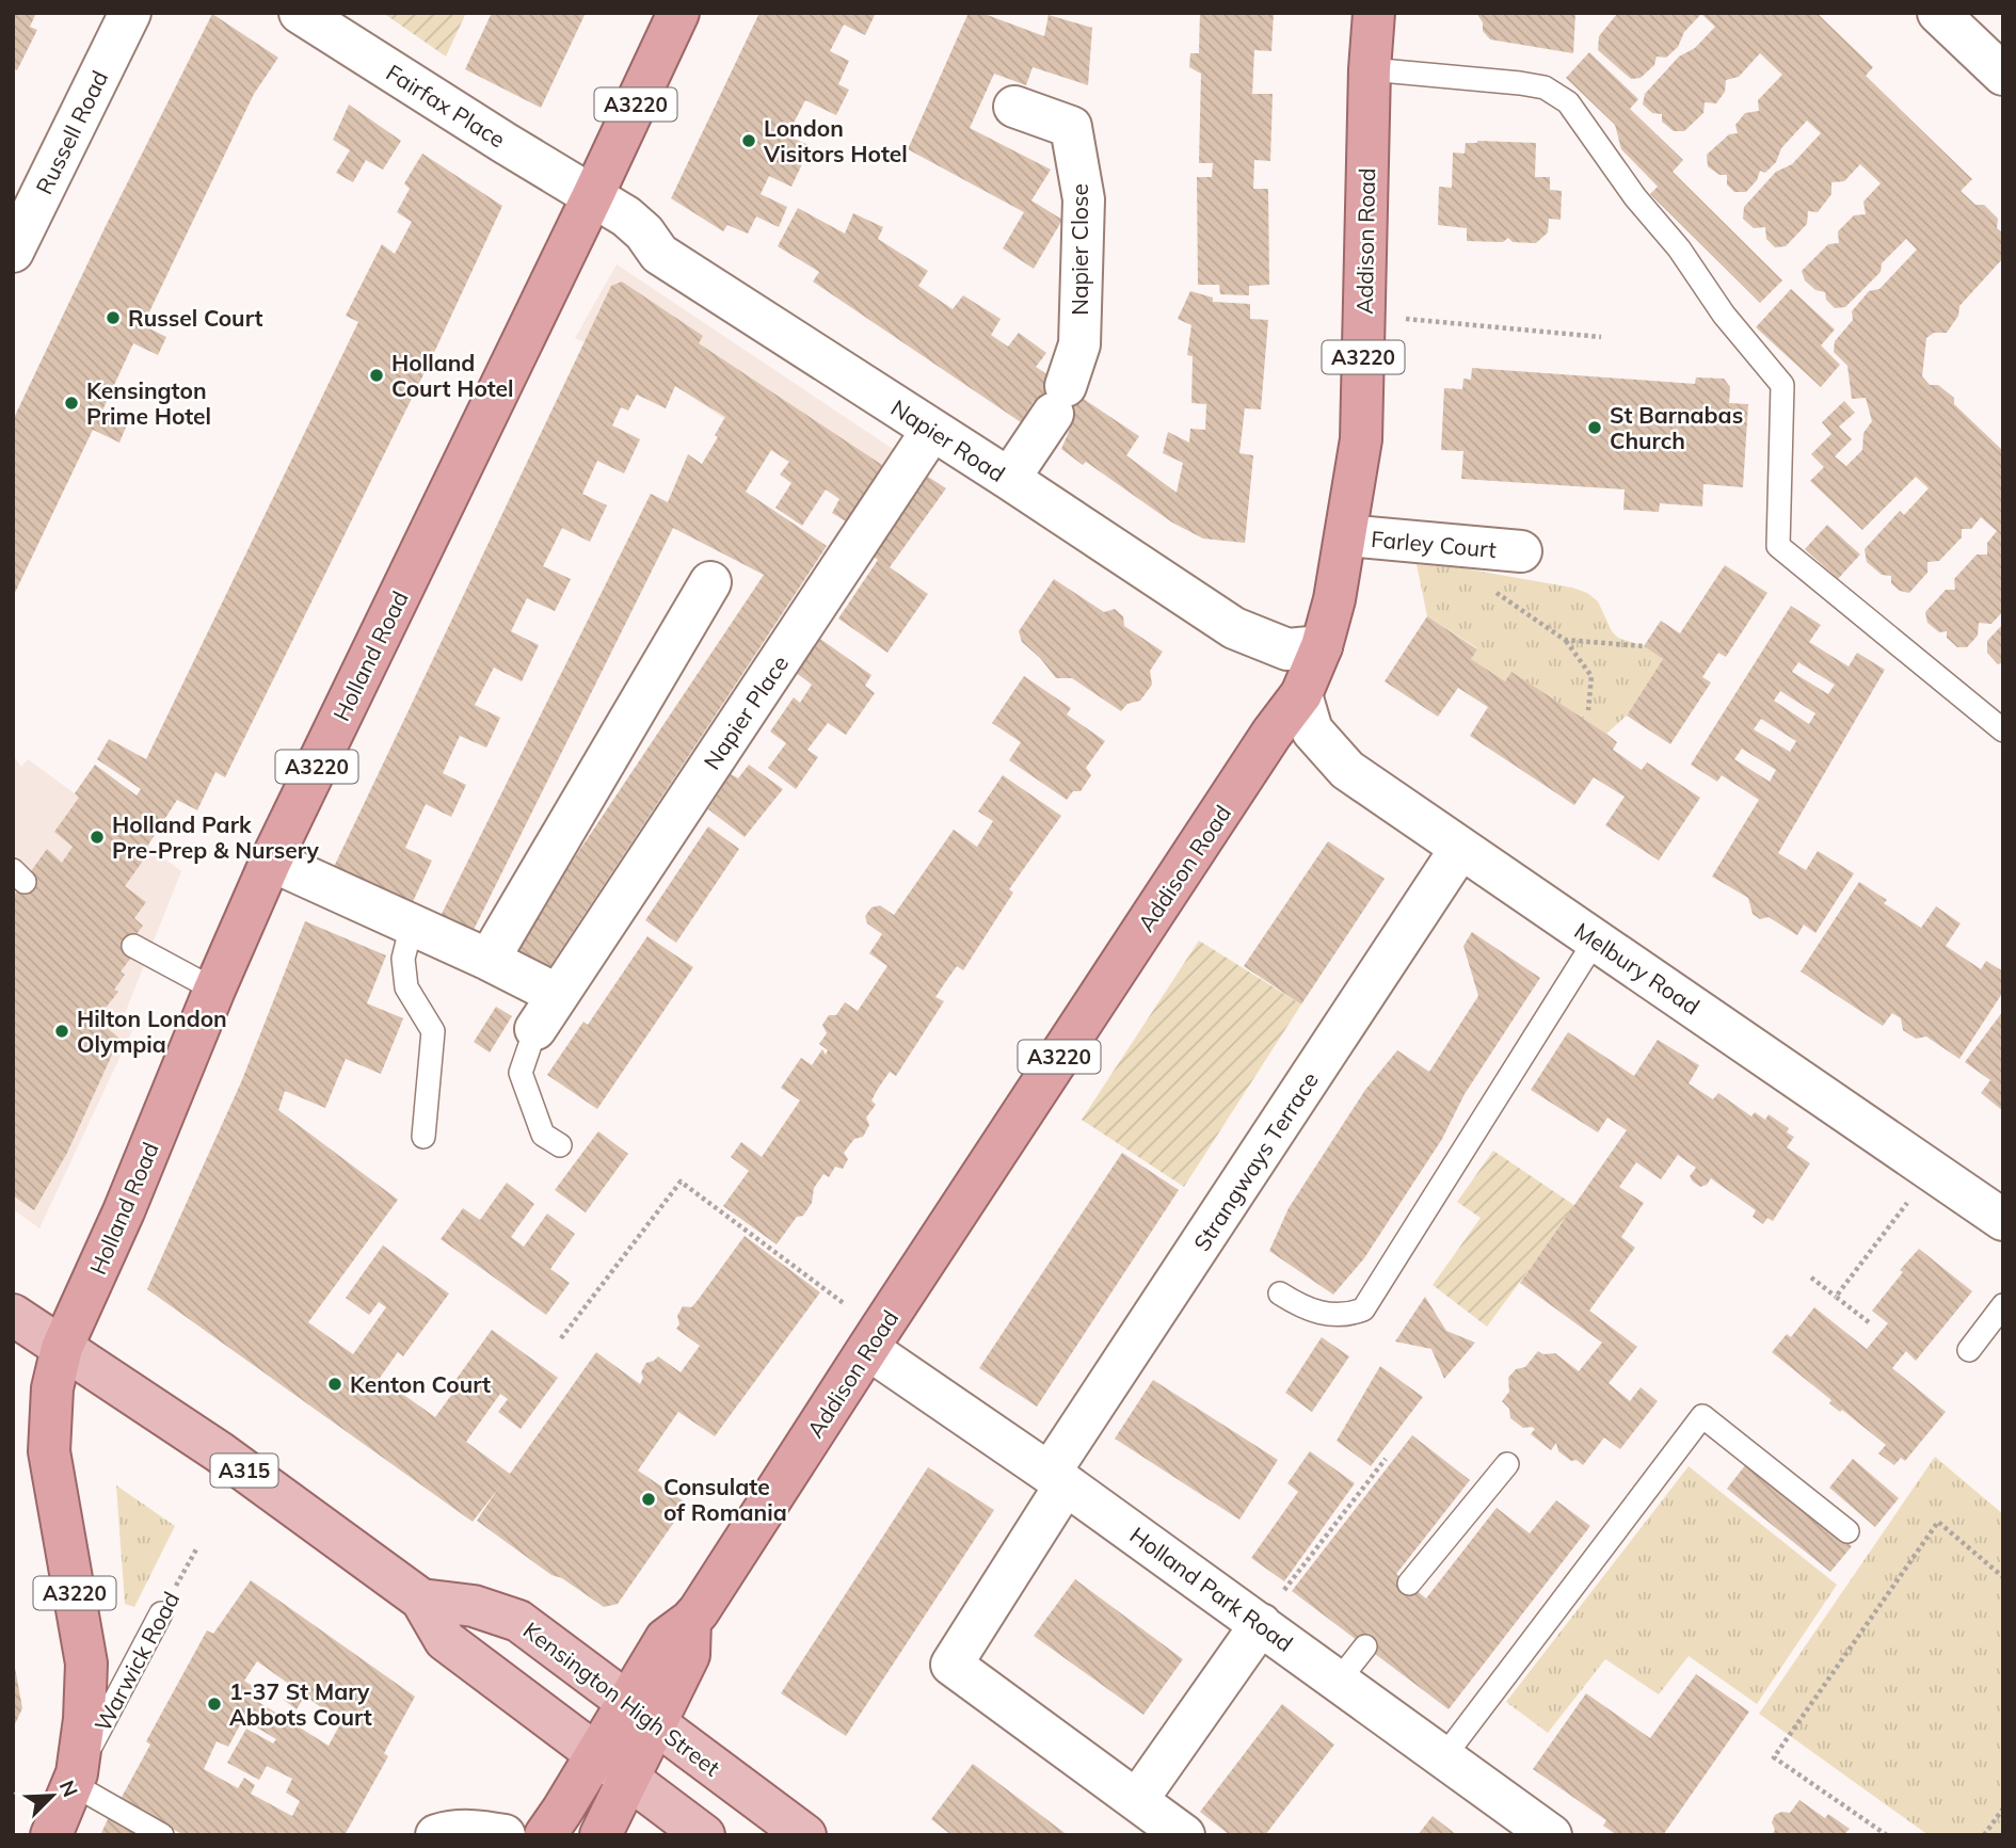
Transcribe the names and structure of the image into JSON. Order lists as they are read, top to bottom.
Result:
{
  "streets": {
    "highway": [
      "A3220",
      "Addison Road",
      "Holland Road",
      "Warwick Road"
    ],
    "main road": ["A315", "Kensington High Street"],
    "street": [
      "Fairfax Place",
      "Russell Road",
      "Napier Close",
      "Napier Road",
      "Farley Court",
      "Napier Place",
      "Melbury Road",
      "Strangways Terrace",
      "Holland Park Road"
    ]
  },
  "crossings": [
    ["Fairfax Place", "Napier Road"],
    ["Fairfax Place", "Holland Road"],
    ["Addison Road", "Napier Road"],
    ["Addison Road", "Farley Court"],
    ["Addison Road", "Melbury Road"],
    ["Addison Road", "Holland Park Road"],
    ["Addison Road", "Kensington High Street"],
    ["Napier Close", "Napier Road"],
    ["Napier Road", "Holland Road"],
    ["Napier Road", "Napier Place"],
    ["Holland Road", "Warwick Road"],
    ["Holland Road", "Kensington High Street"],
    ["Melbury Road", "Strangways Terrace"],
    ["Strangways Terrace", "Holland Park Road"],
    ["Warwick Road", "Kensington High Street"]
  ],
  "places": [
    "London Visitors Hotel",
    "Russel Court",
    "Holland Court Hotel",
    "Kensington Prime Hotel",
    "St Barnabas Church",
    "Holland Park Pre-Prep & Nursery",
    "Hilton London Olympia",
    "Kenton Court",
    "Consulate of Romania",
    "1-37 St Mary Abbots Court"
  ],
  "north": "top right"
}
